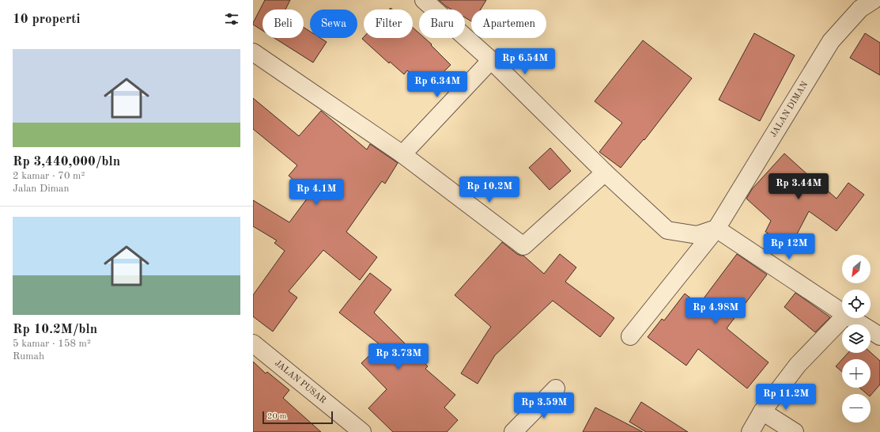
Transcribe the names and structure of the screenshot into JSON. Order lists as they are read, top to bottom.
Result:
{
  "streets": {
    "street": ["JALAN DIMAN", "JALAN PUSAR"]
  },
  "scale_bar": "20 m",
  "north": "bottom left",
  "page": {
    "heading": "10 properti",
    "chip": [
      "Beli",
      "Sewa",
      "Filter",
      "Baru",
      "Apartemen"
    ],
    "list": [
      {
        "name": "Rp 3,440,000/bln",
        "note": "2 kamar · 70 m² · Jalan Diman"
      },
      {
        "name": "Rp 10.2M/bln",
        "note": "5 kamar · 158 m² · Rumah"
      }
    ],
    "price": [
      "Rp 6.54M",
      "Rp 6.34M",
      "Rp 3.44M",
      "Rp 10.2M",
      "Rp 4.1M",
      "Rp 12M",
      "Rp 4.98M",
      "Rp 3.73M",
      "Rp 11.2M",
      "Rp 3.59M"
    ],
    "map_buttons": ["+", "−"],
    "scale": "20 m"
  }
}
